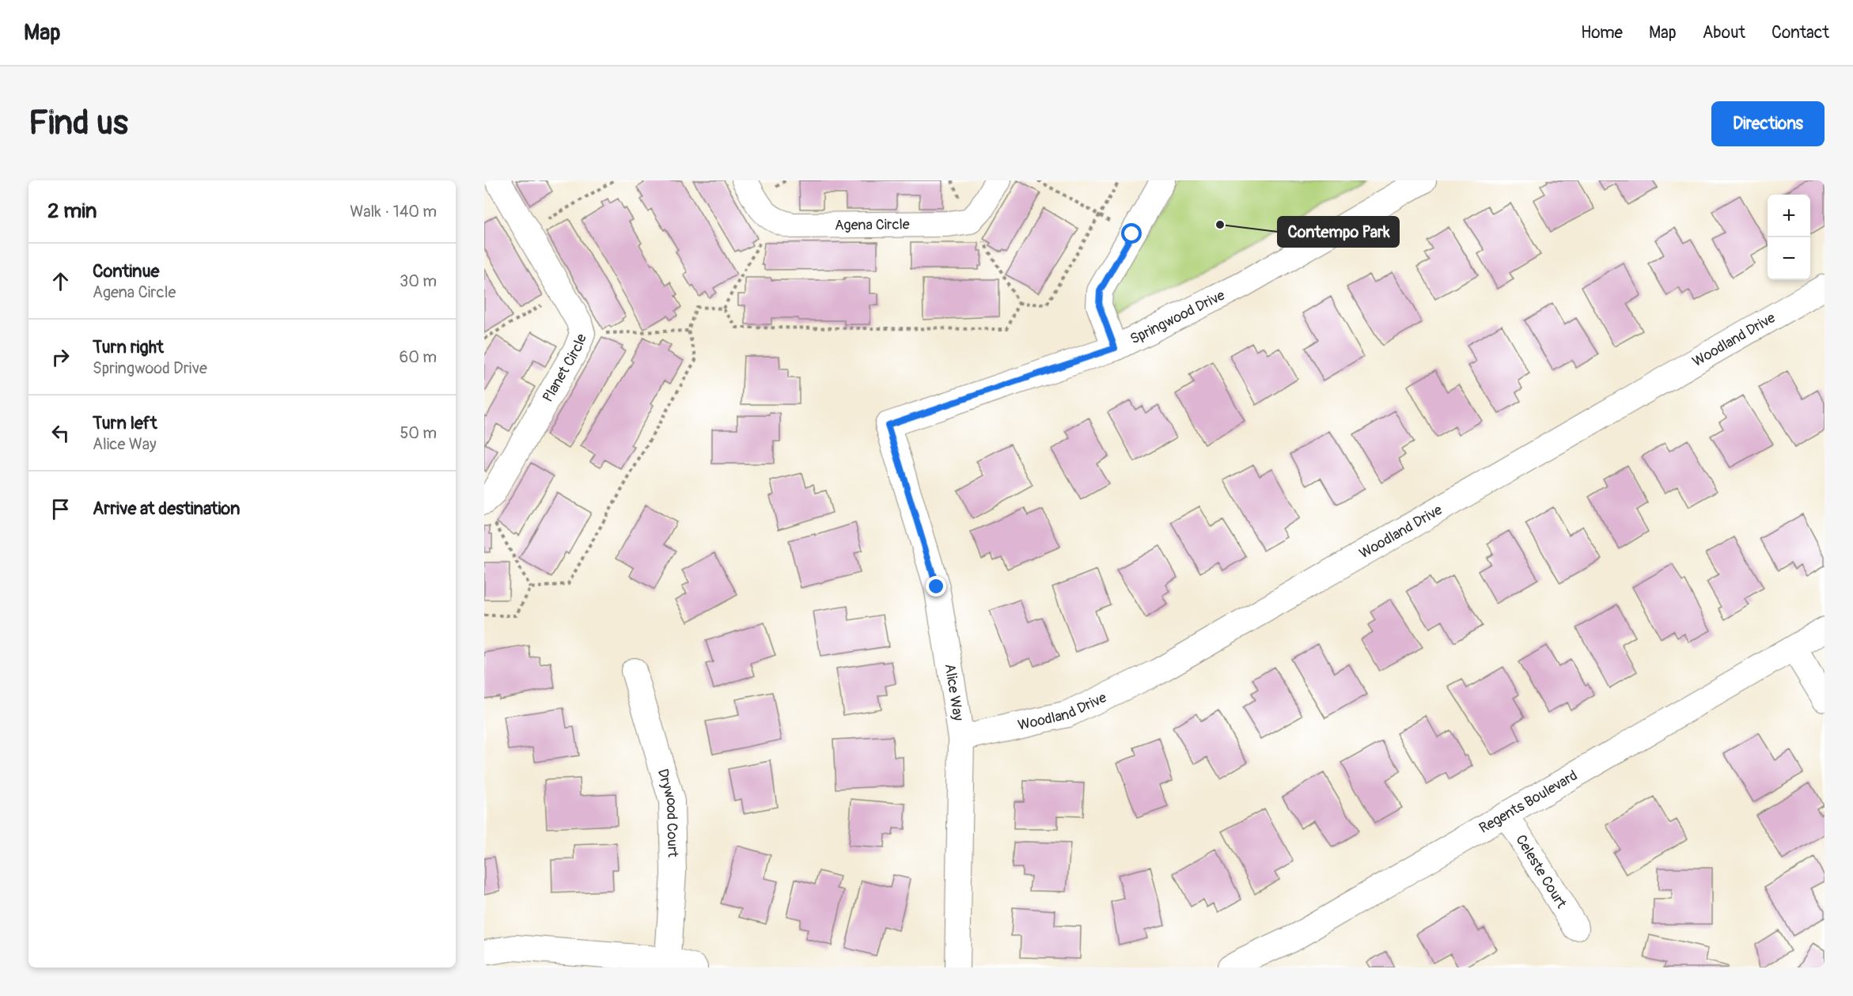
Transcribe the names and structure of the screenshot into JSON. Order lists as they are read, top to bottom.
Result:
{
  "streets": {
    "street": [
      "Agena Circle",
      "Springwood Drive",
      "Woodland Drive",
      "Planet Circle",
      "Alice Way",
      "Regents Boulevard",
      "Drywood Court",
      "Celeste Court"
    ]
  },
  "crossings": [
    ["Springwood Drive", "Alice Way"],
    ["Woodland Drive", "Alice Way"],
    ["Regents Boulevard", "Celeste Court"]
  ],
  "places": ["Contempo Park"],
  "page": {
    "header": "Map",
    "nav": [
      "Home",
      "Map",
      "About",
      "Contact"
    ],
    "buttons": "Directions",
    "title": "Find us",
    "heading": ["2 min", "Walk · 140 m"],
    "map_buttons": ["+", "−"],
    "list": [
      ["Continue", "Agena Circle", "30 m"],
      ["Turn right", "Springwood Drive", "60 m"],
      ["Turn left", "Alice Way", "50 m"],
      "Arrive at destination"
    ]
  }
}
